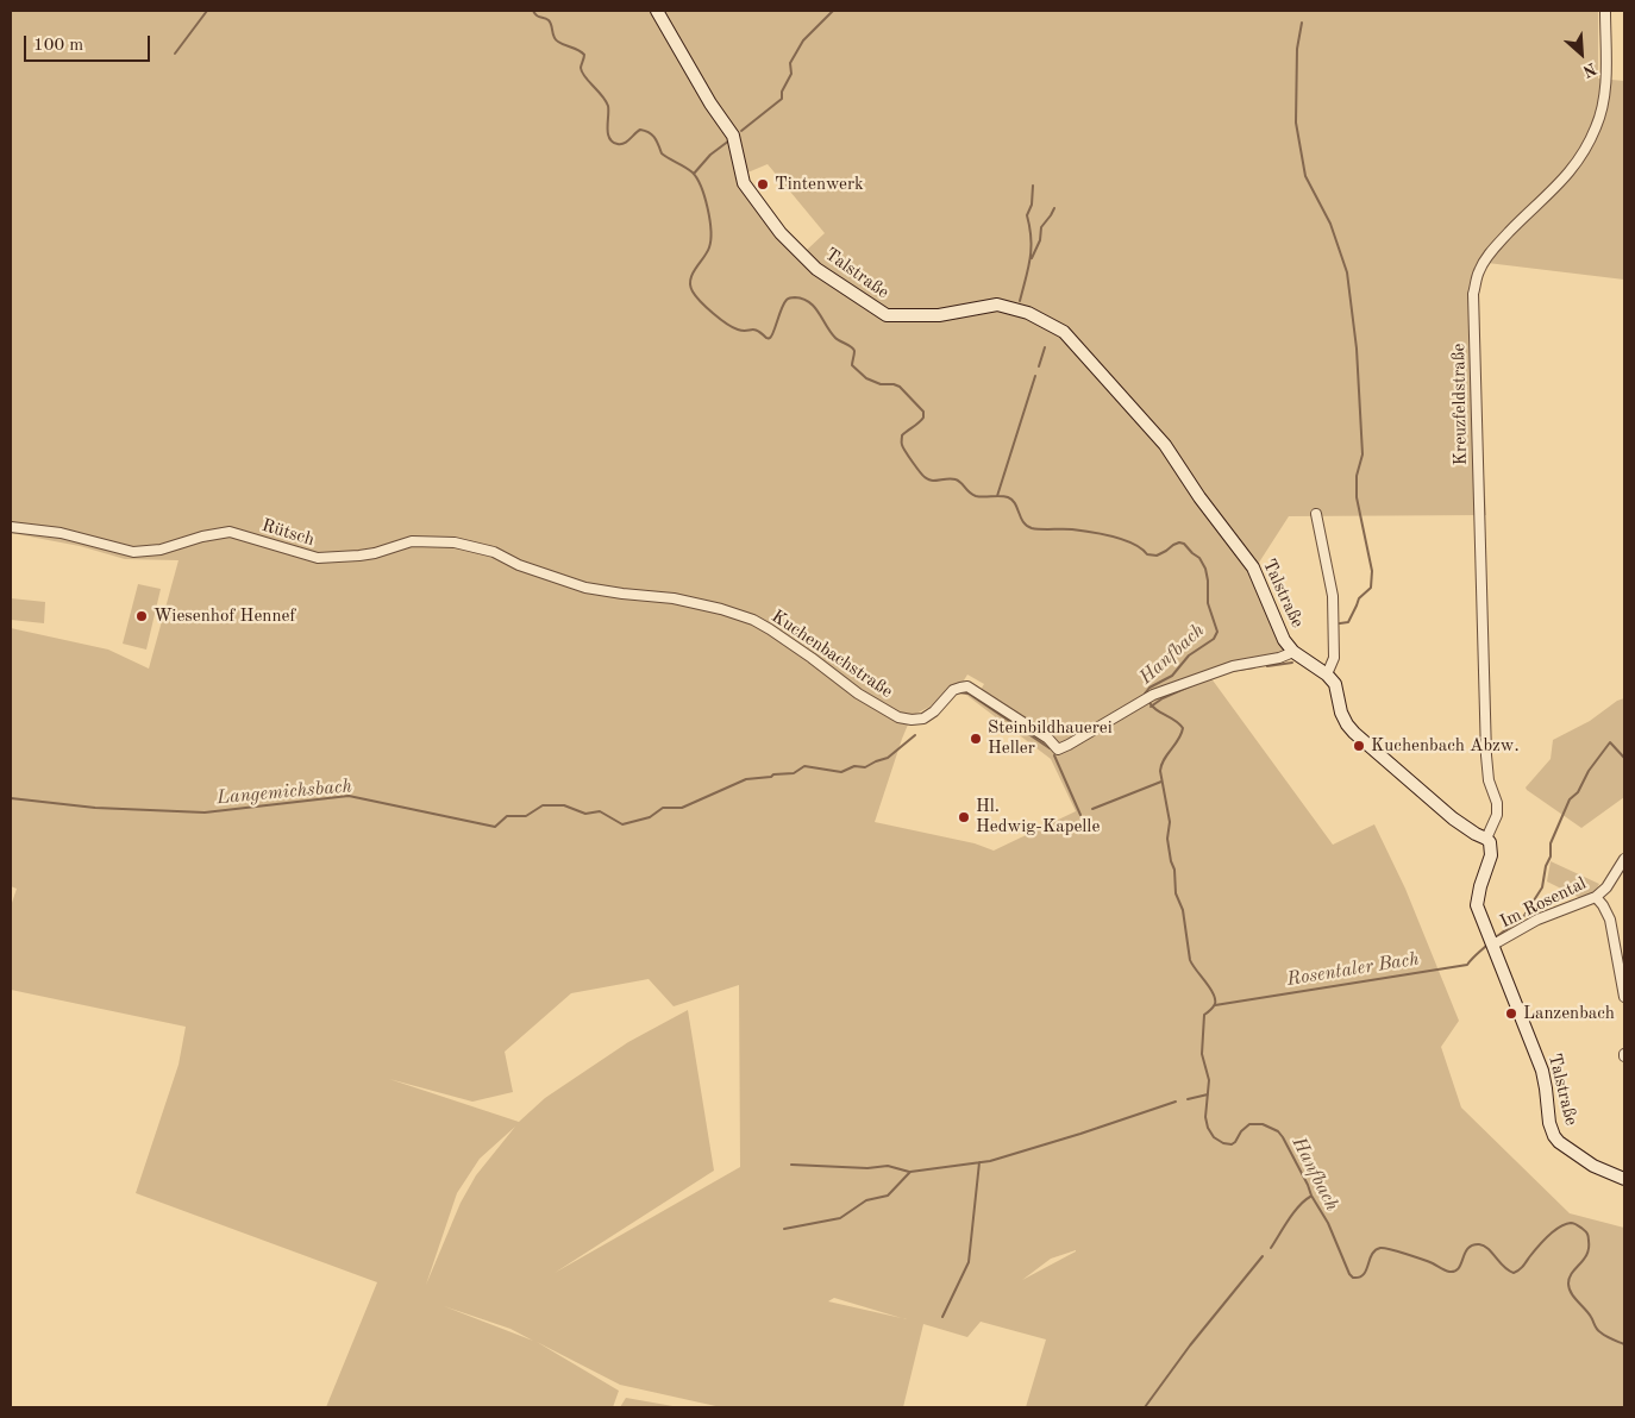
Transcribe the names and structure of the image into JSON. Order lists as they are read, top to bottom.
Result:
{
  "streets": {
    "main road": ["Talstraße"],
    "street": [
      "Kreuzfeldstraße",
      "Rütsch",
      "Kuchenbachstraße",
      "Im Rosental"
    ]
  },
  "crossings": [
    ["Talstraße", "Kreuzfeldstraße"],
    ["Talstraße", "Kuchenbachstraße"],
    ["Talstraße", "Im Rosental"],
    ["Rütsch", "Kuchenbachstraße"]
  ],
  "water": ["Hanfbach", "Langemichsbach", "Rosentaler Bach"],
  "places": [
    "Tintenwerk",
    "Wiesenhof Hennef",
    "Steinbildhauerei Heller",
    "Kuchenbach Abzw.",
    "Hl. Hedwig-Kapelle",
    "Lanzenbach"
  ],
  "scale_bar": "100 m",
  "north": "bottom right"
}
